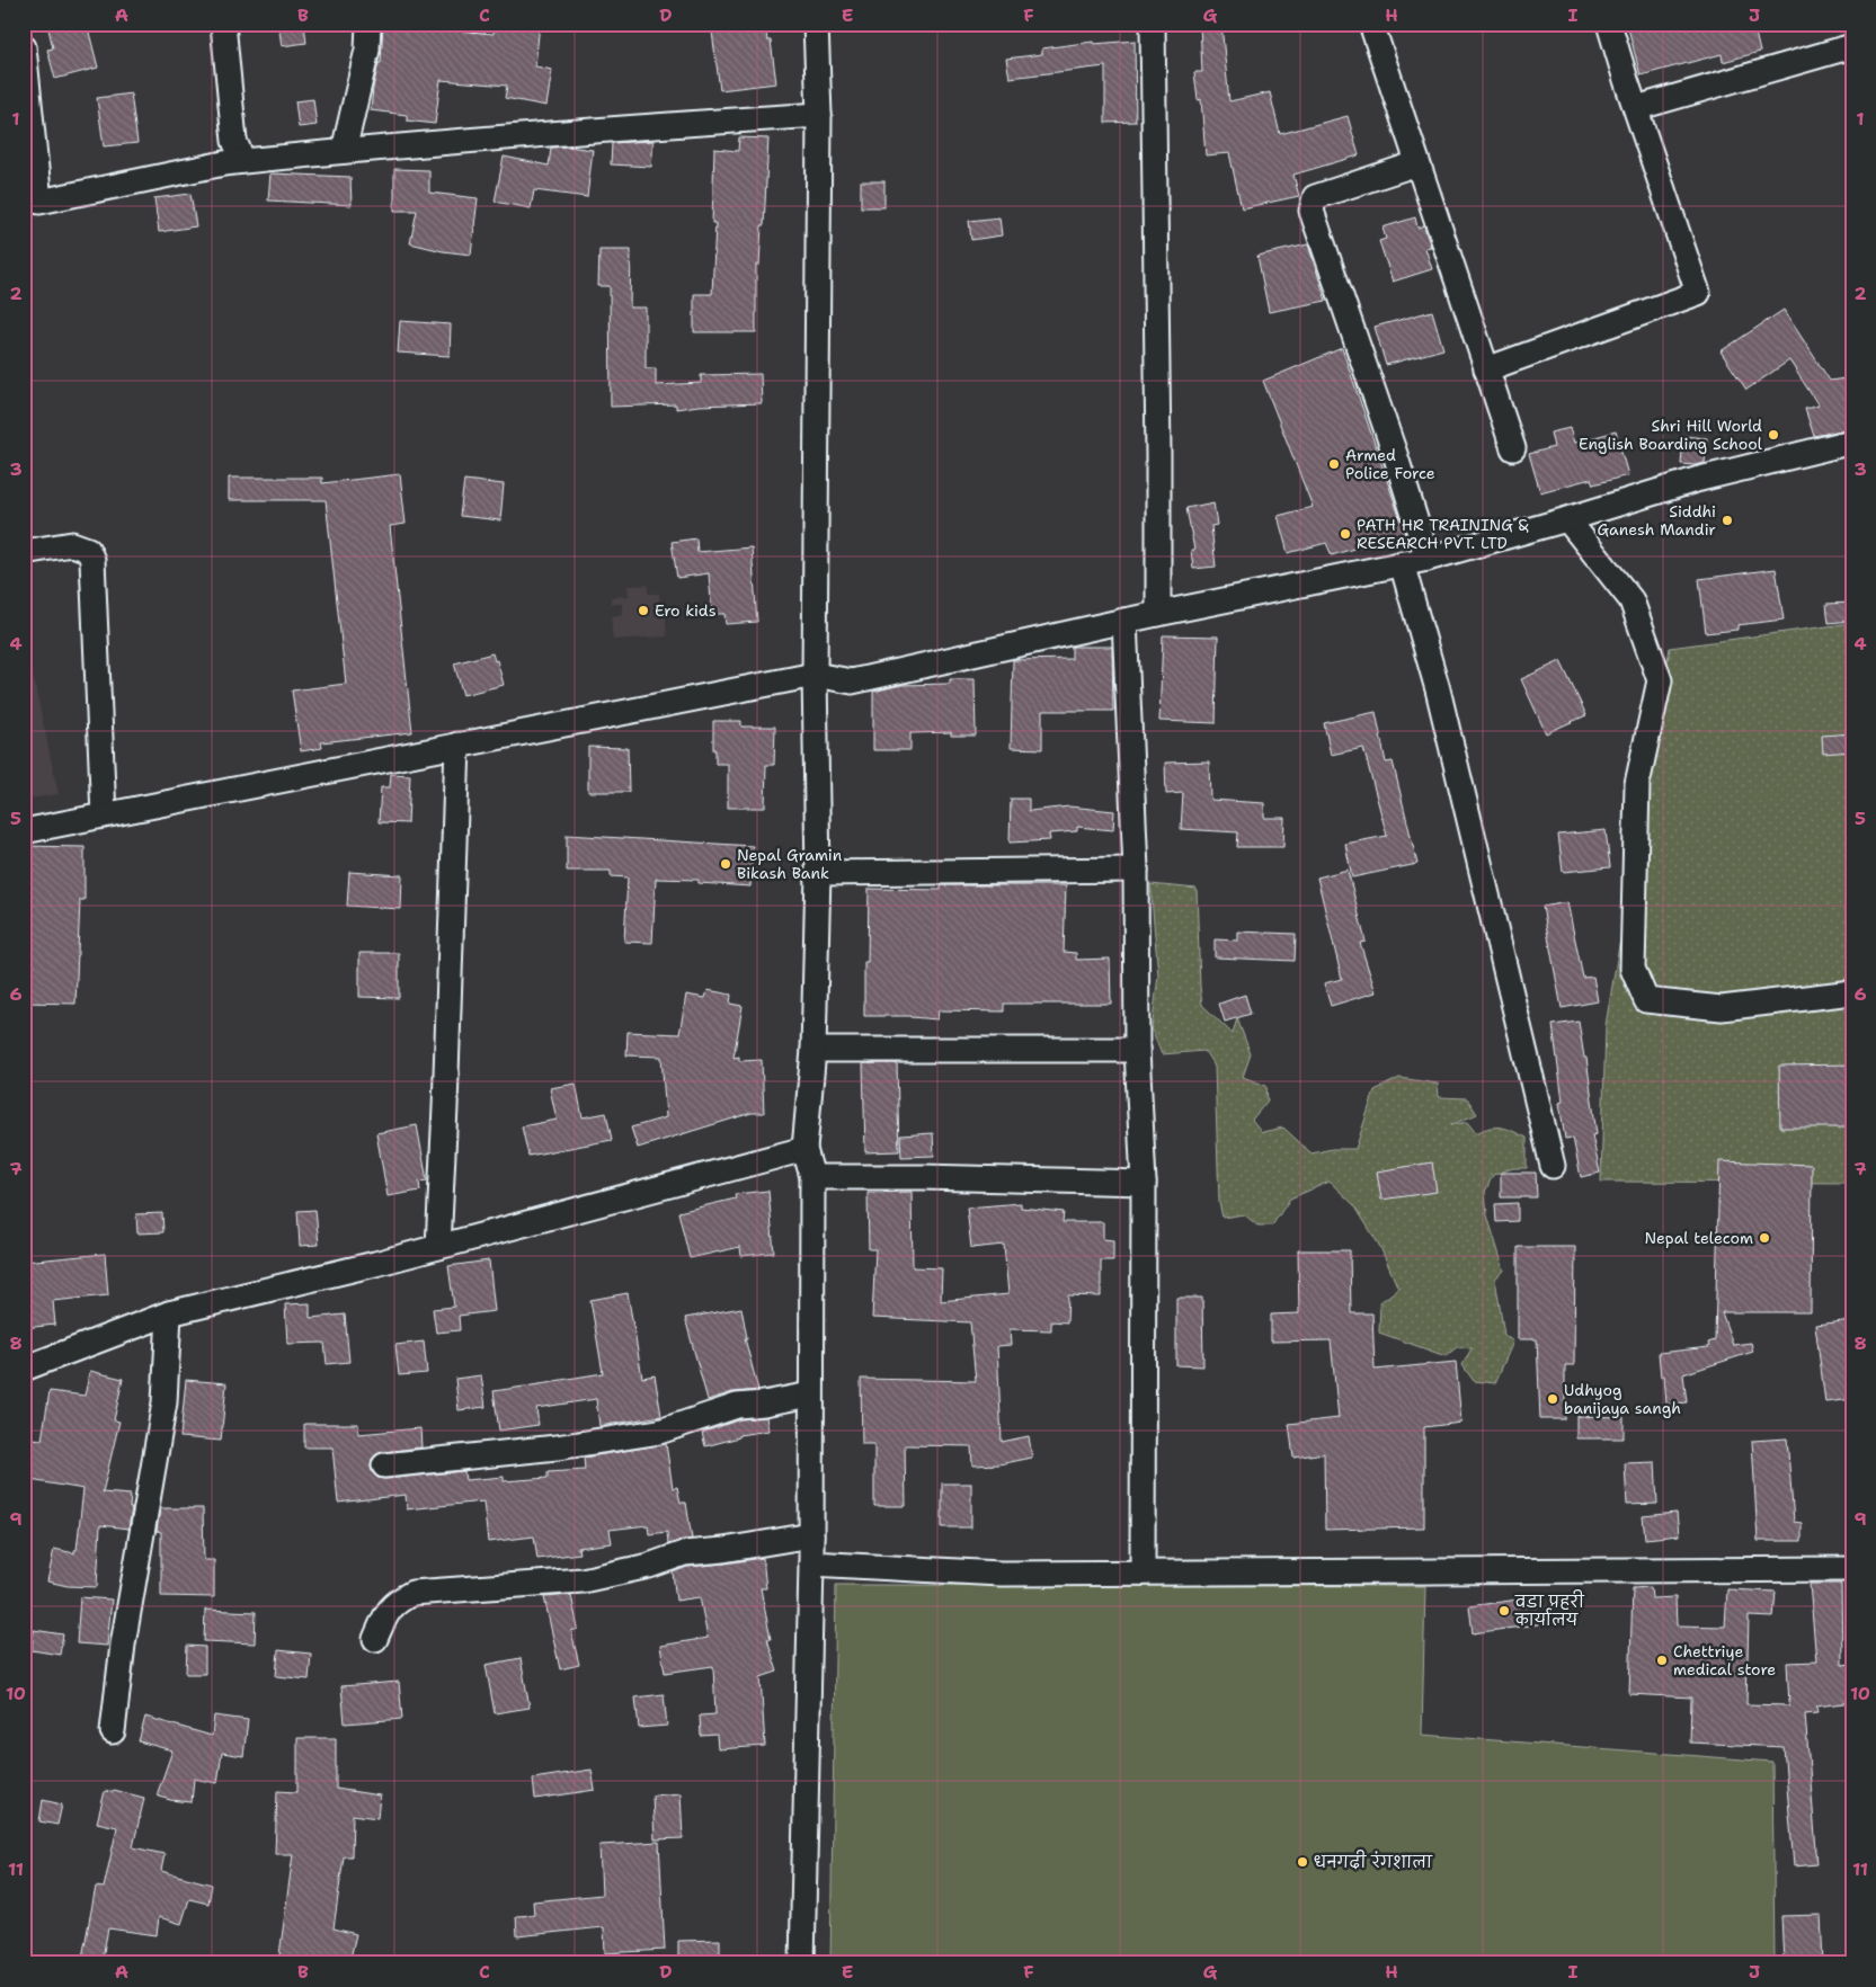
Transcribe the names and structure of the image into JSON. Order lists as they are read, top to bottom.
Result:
{
  "places": [
    "Shri Hill World English Boarding School",
    "Armed Police Force",
    "Siddhi Ganesh Mandir",
    "PATH HR TRAINING & RESEARCH PVT. LTD",
    "Ero kids",
    "Nepal Gramin Bikash Bank",
    "Nepal telecom",
    "Udhyog banijaya sangh",
    "वडा प्रहरी कार्यालय",
    "Chettriye medical store",
    "धनगढी रंगशाला"
  ],
  "grid": {
    "columns": [
      "A",
      "B",
      "C",
      "D",
      "E",
      "F",
      "G",
      "H",
      "I",
      "J"
    ],
    "rows": [
      "1",
      "2",
      "3",
      "4",
      "5",
      "6",
      "7",
      "8",
      "9",
      "10",
      "11"
    ]
  }
}
